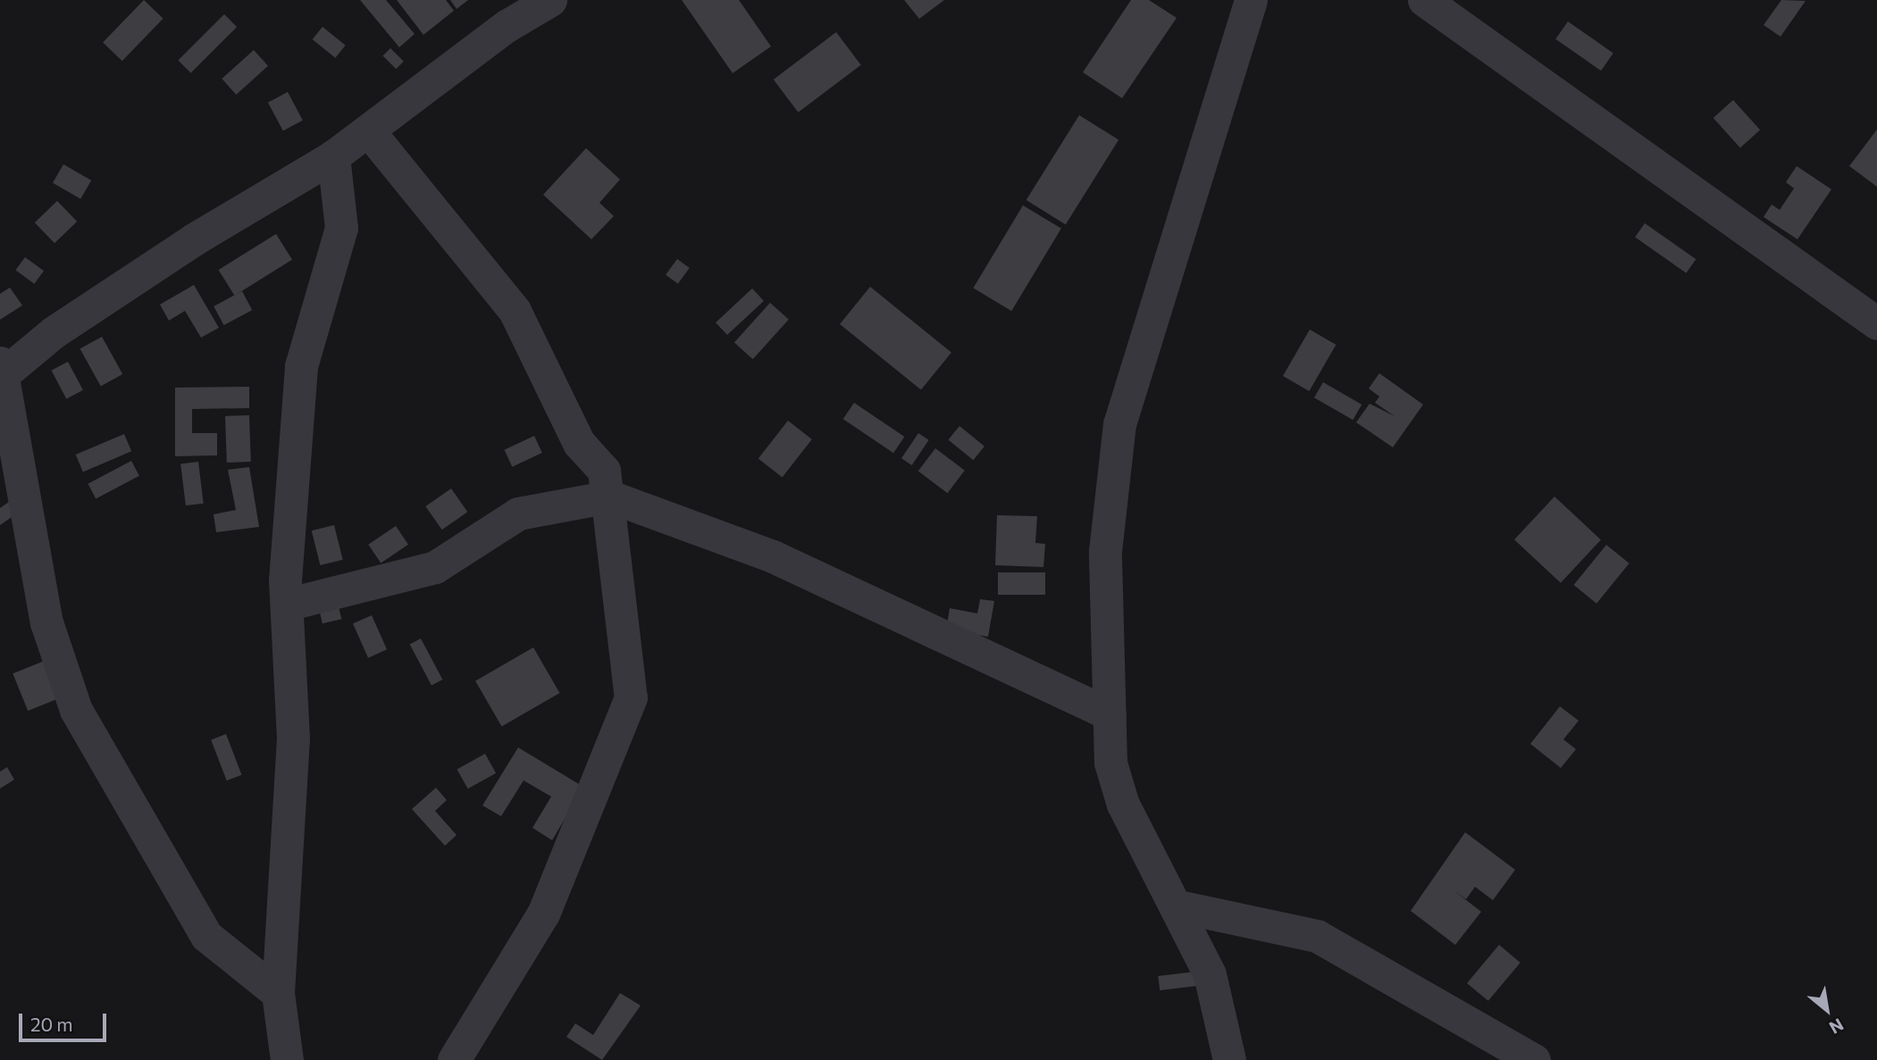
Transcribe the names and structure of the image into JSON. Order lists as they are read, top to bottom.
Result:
{
  "scale_bar": "20 m",
  "north": "bottom right"
}
